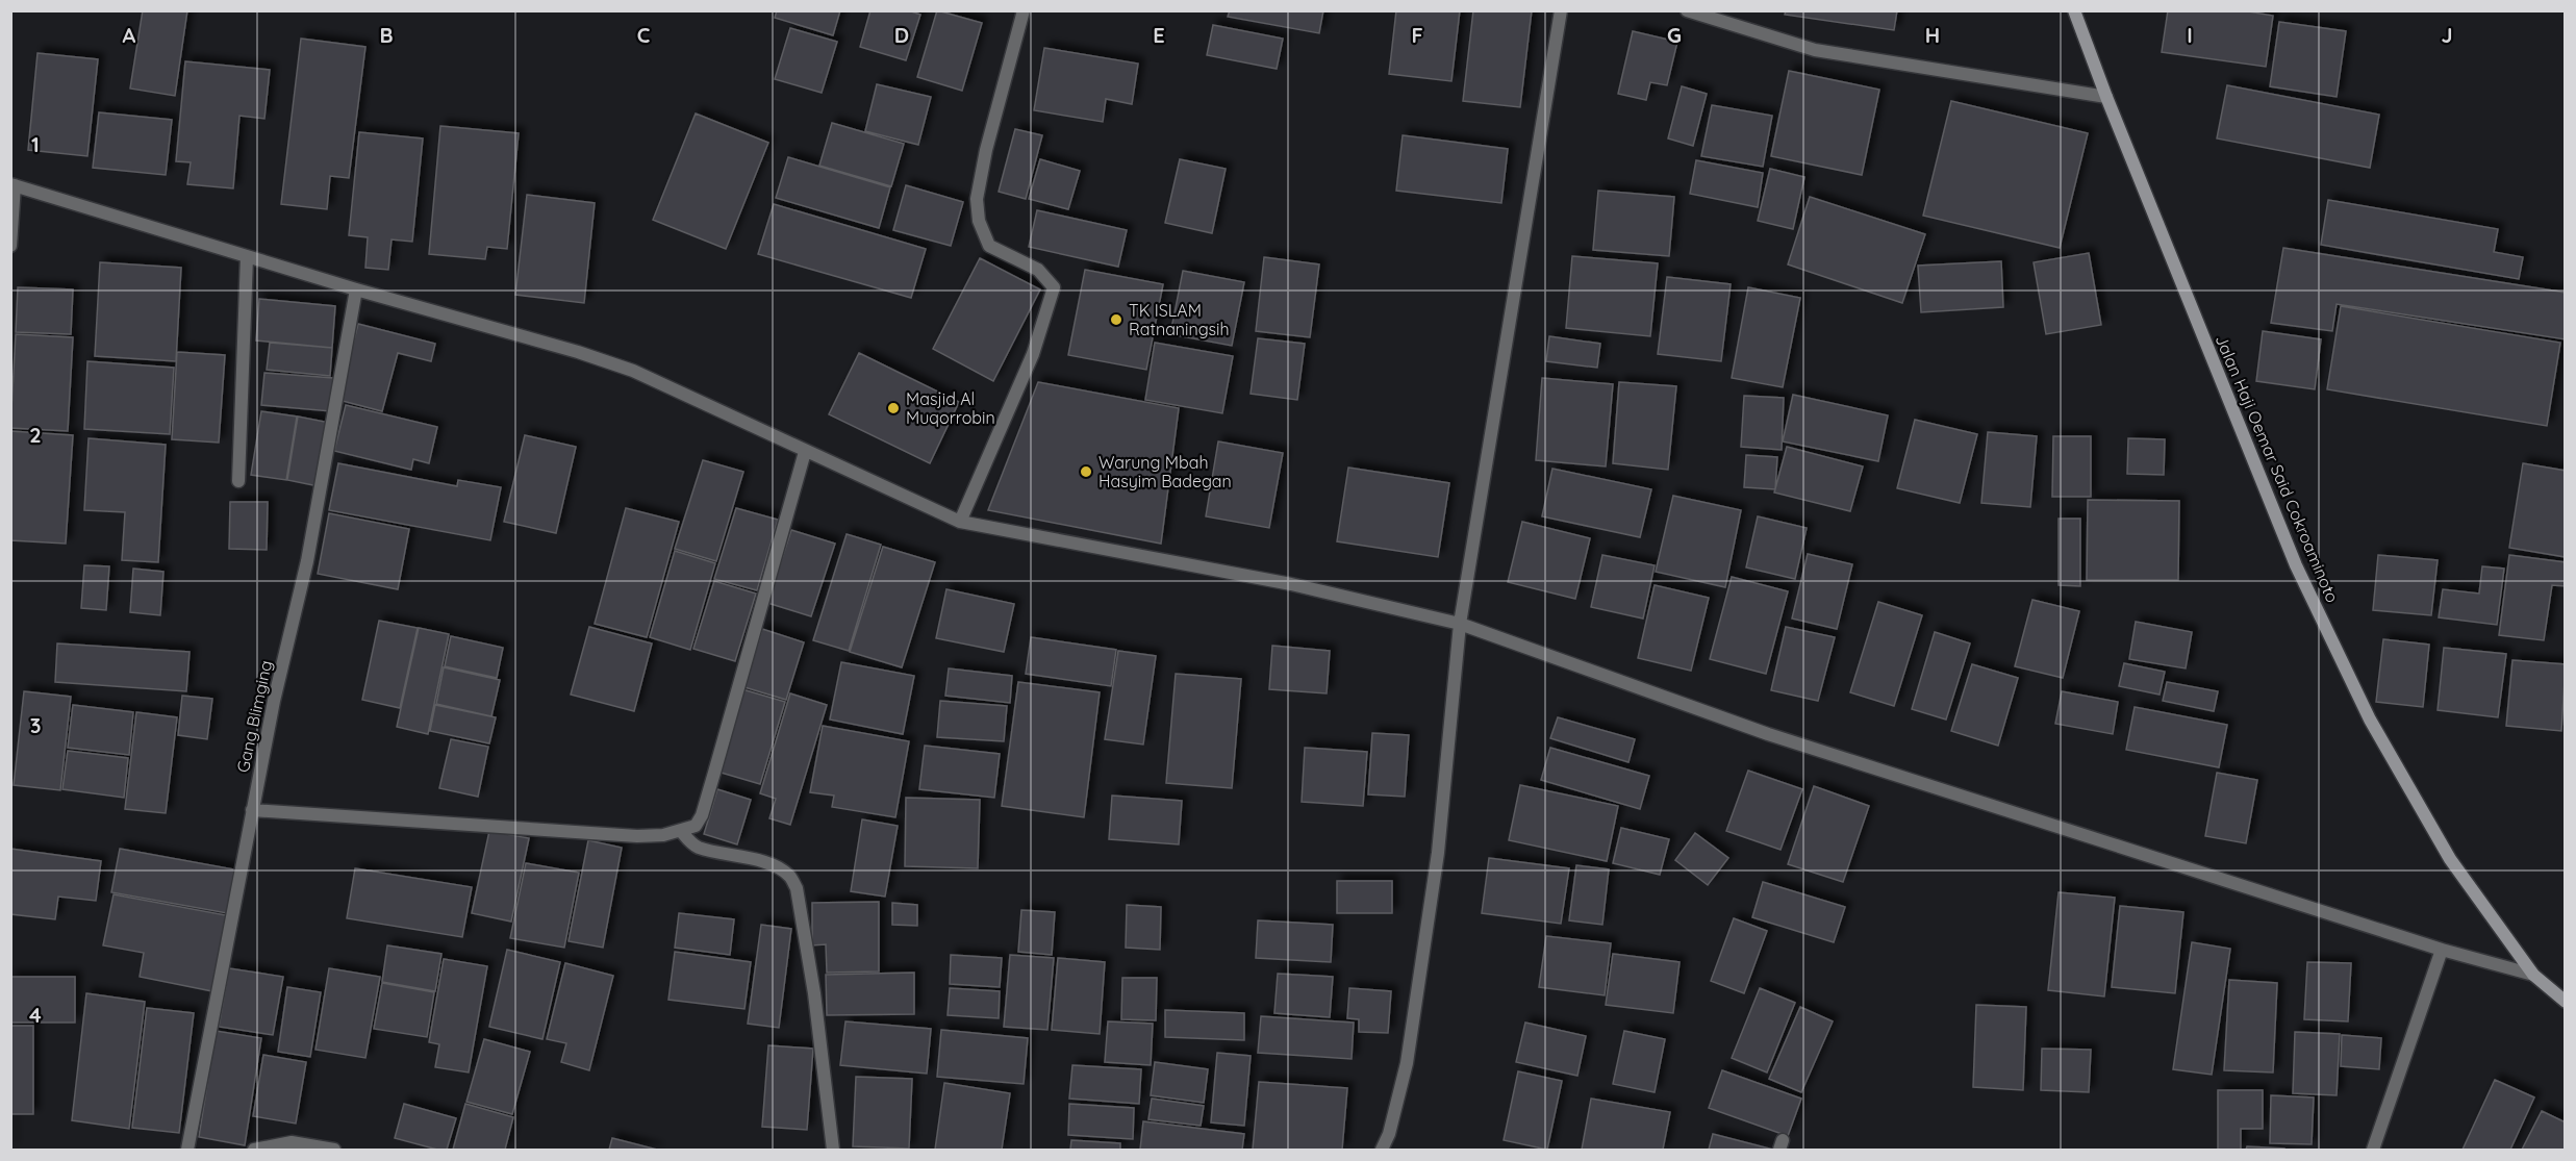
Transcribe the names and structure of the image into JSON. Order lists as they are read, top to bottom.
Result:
{
  "streets": {
    "main road": ["Jalan Haji Oemar Said Cokroaminoto"],
    "street": ["Gang Blimging"]
  },
  "places": ["TK ISLAM Ratnaningsih", "Masjid Al Muqorrobin", "Warung Mbah Hasyim Badegan"],
  "grid": {
    "columns": [
      "A",
      "B",
      "C",
      "D",
      "E",
      "F",
      "G",
      "H",
      "I",
      "J"
    ],
    "rows": [
      "1",
      "2",
      "3",
      "4"
    ]
  }
}
